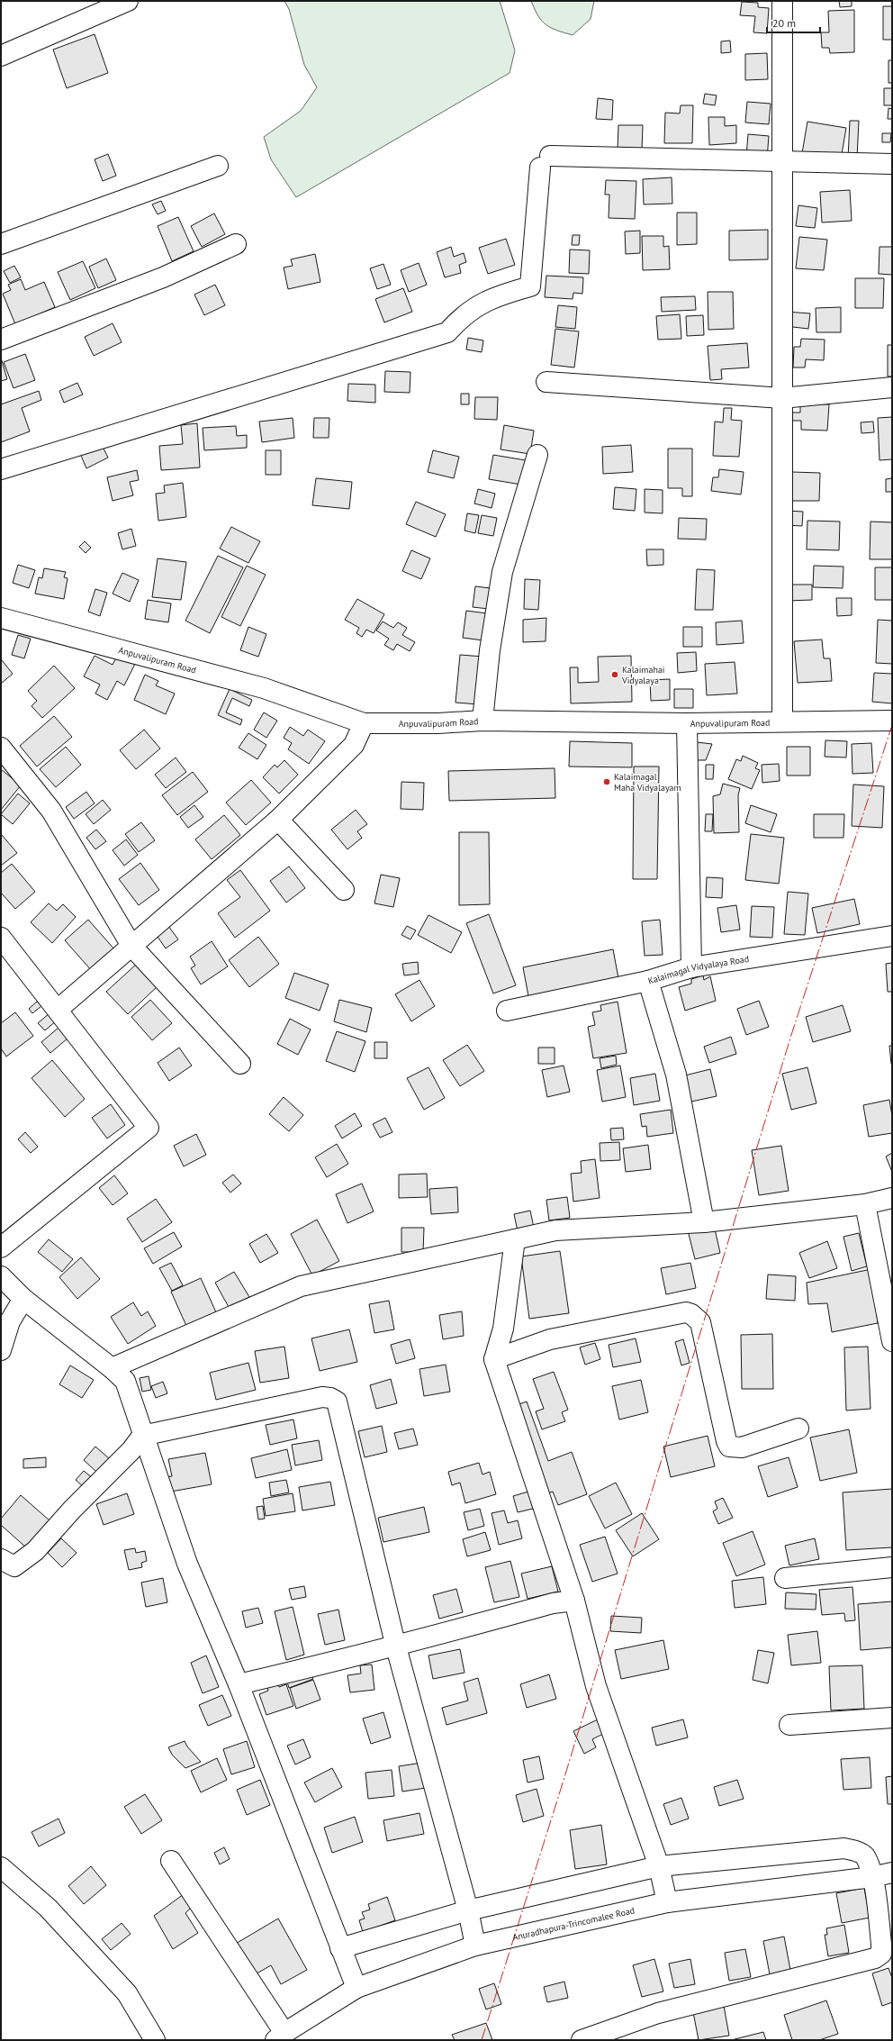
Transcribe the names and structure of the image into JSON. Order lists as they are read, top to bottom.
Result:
{
  "streets": {
    "main road": ["Anpuvalipuram Road", "Kalaimagal Vidyalaya Road", "Anuradhapura-Trincomalee Road"]
  },
  "places": ["Kalaimahai Vidyalaya", "Kalaimagal Maha Vidyalayam"],
  "scale_bar": "20 m"
}
